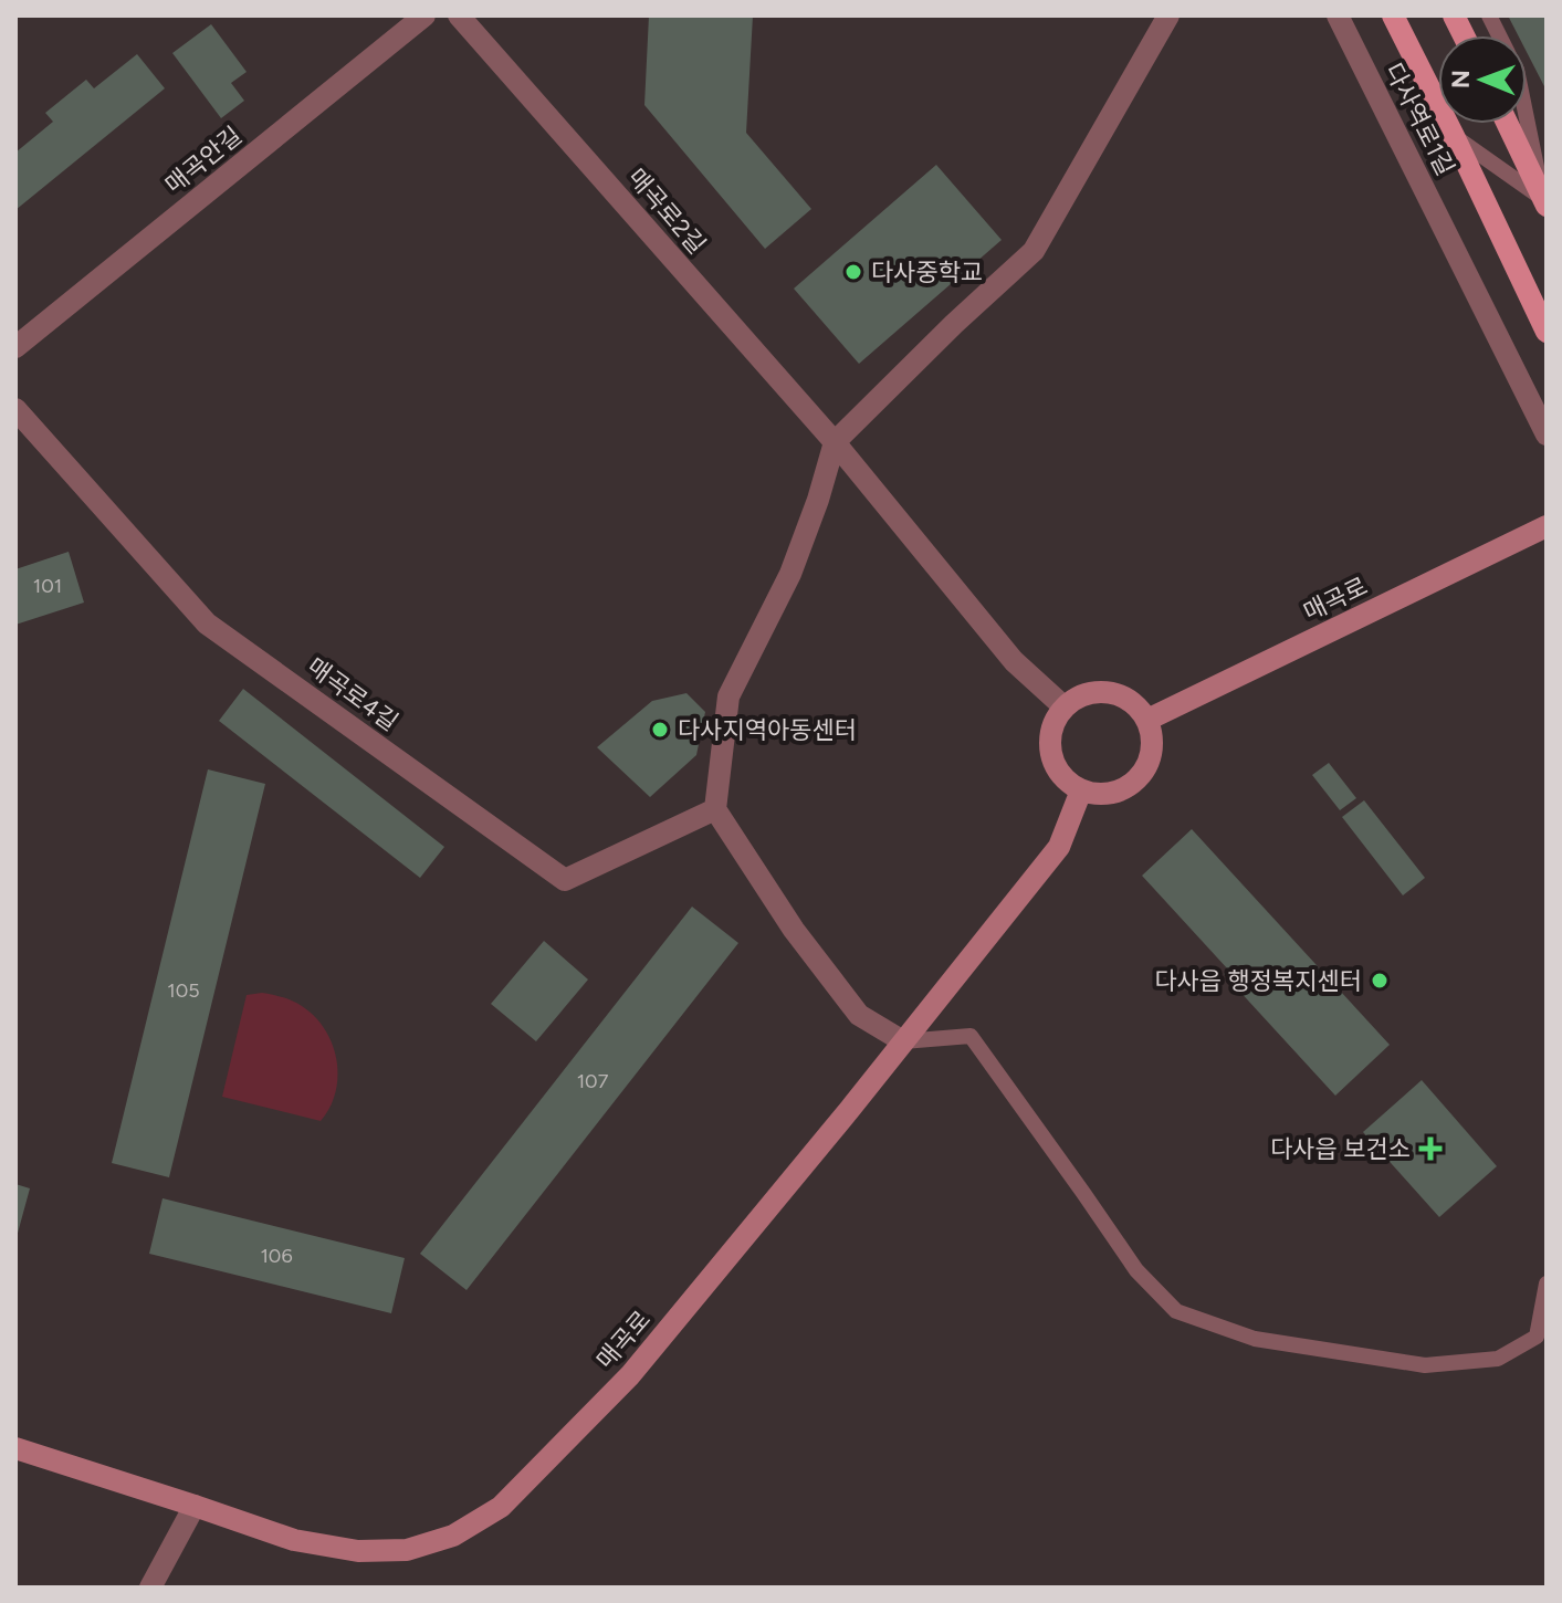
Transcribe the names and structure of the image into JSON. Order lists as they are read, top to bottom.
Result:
{
  "streets": {
    "street": [
      "다사역로1길",
      "매곡안길",
      "매곡로2길",
      "매곡로",
      "매곡로4길"
    ]
  },
  "crossings": [
    ["매곡로2길", "매곡로"]
  ],
  "places": {
    "other": ["다사중학교", "다사지역아동센터", "다사읍 행정복지센터"],
    "health": ["다사읍 보건소"]
  },
  "house_numbers": [
    "101",
    "105",
    "107",
    "106"
  ],
  "north": "left"
}
